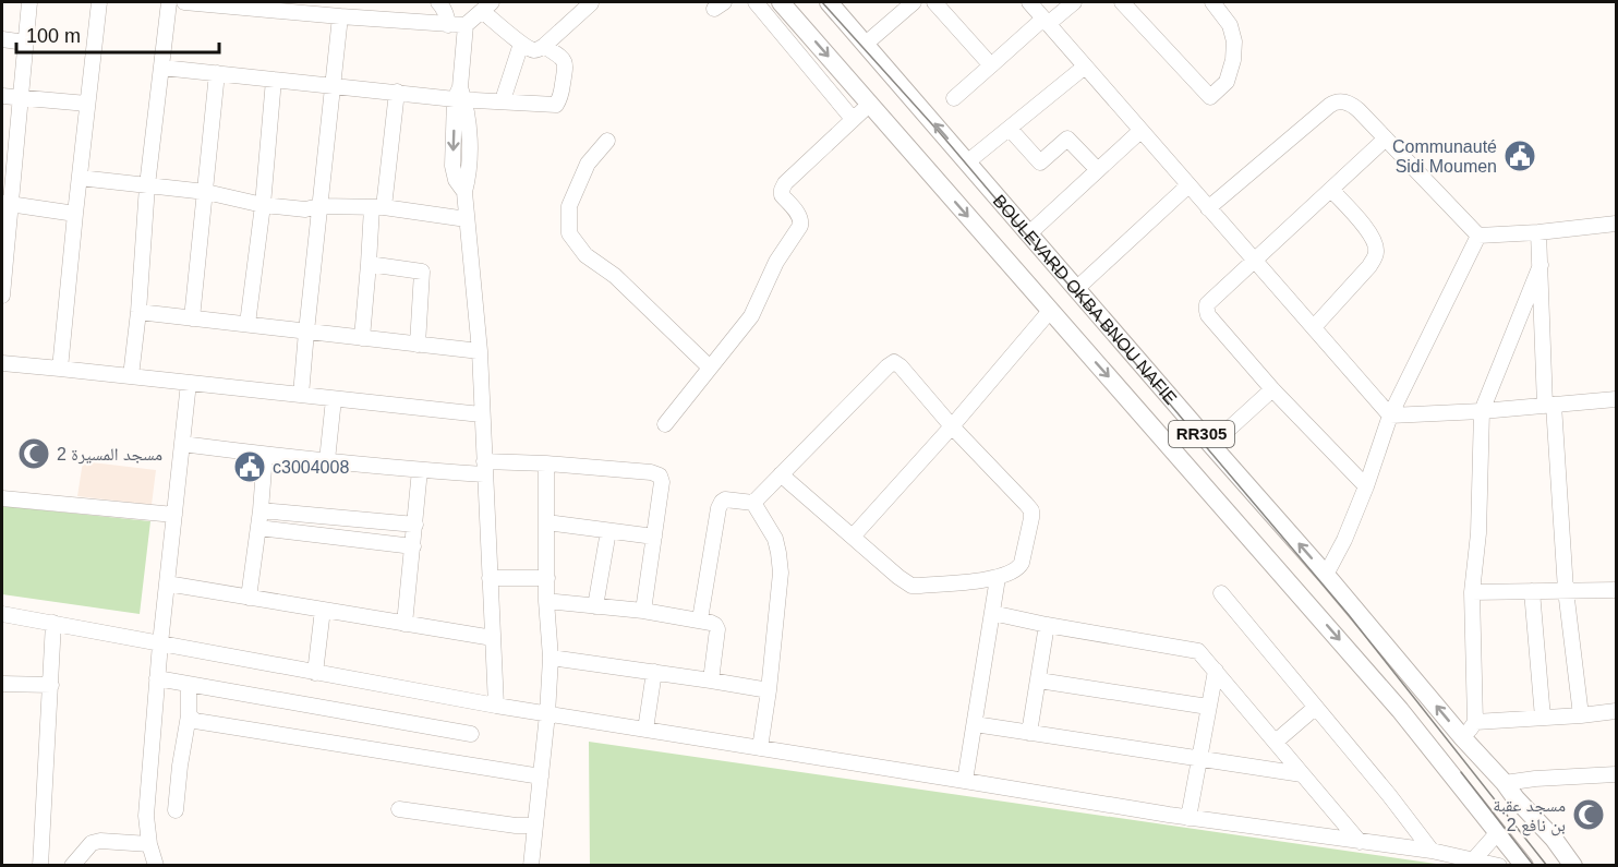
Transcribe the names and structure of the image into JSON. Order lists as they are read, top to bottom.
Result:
{
  "streets": {
    "main road": ["BOULEVARD OKBA BNOU NAFIE", "RR305"]
  },
  "places": {
    "public building": ["Communauté Sidi Moumen", "c3004008"],
    "mosque": ["مسجد المسيرة 2", "مسجد عقبة بن نافع 2"]
  },
  "scale_bar": "100 m"
}
